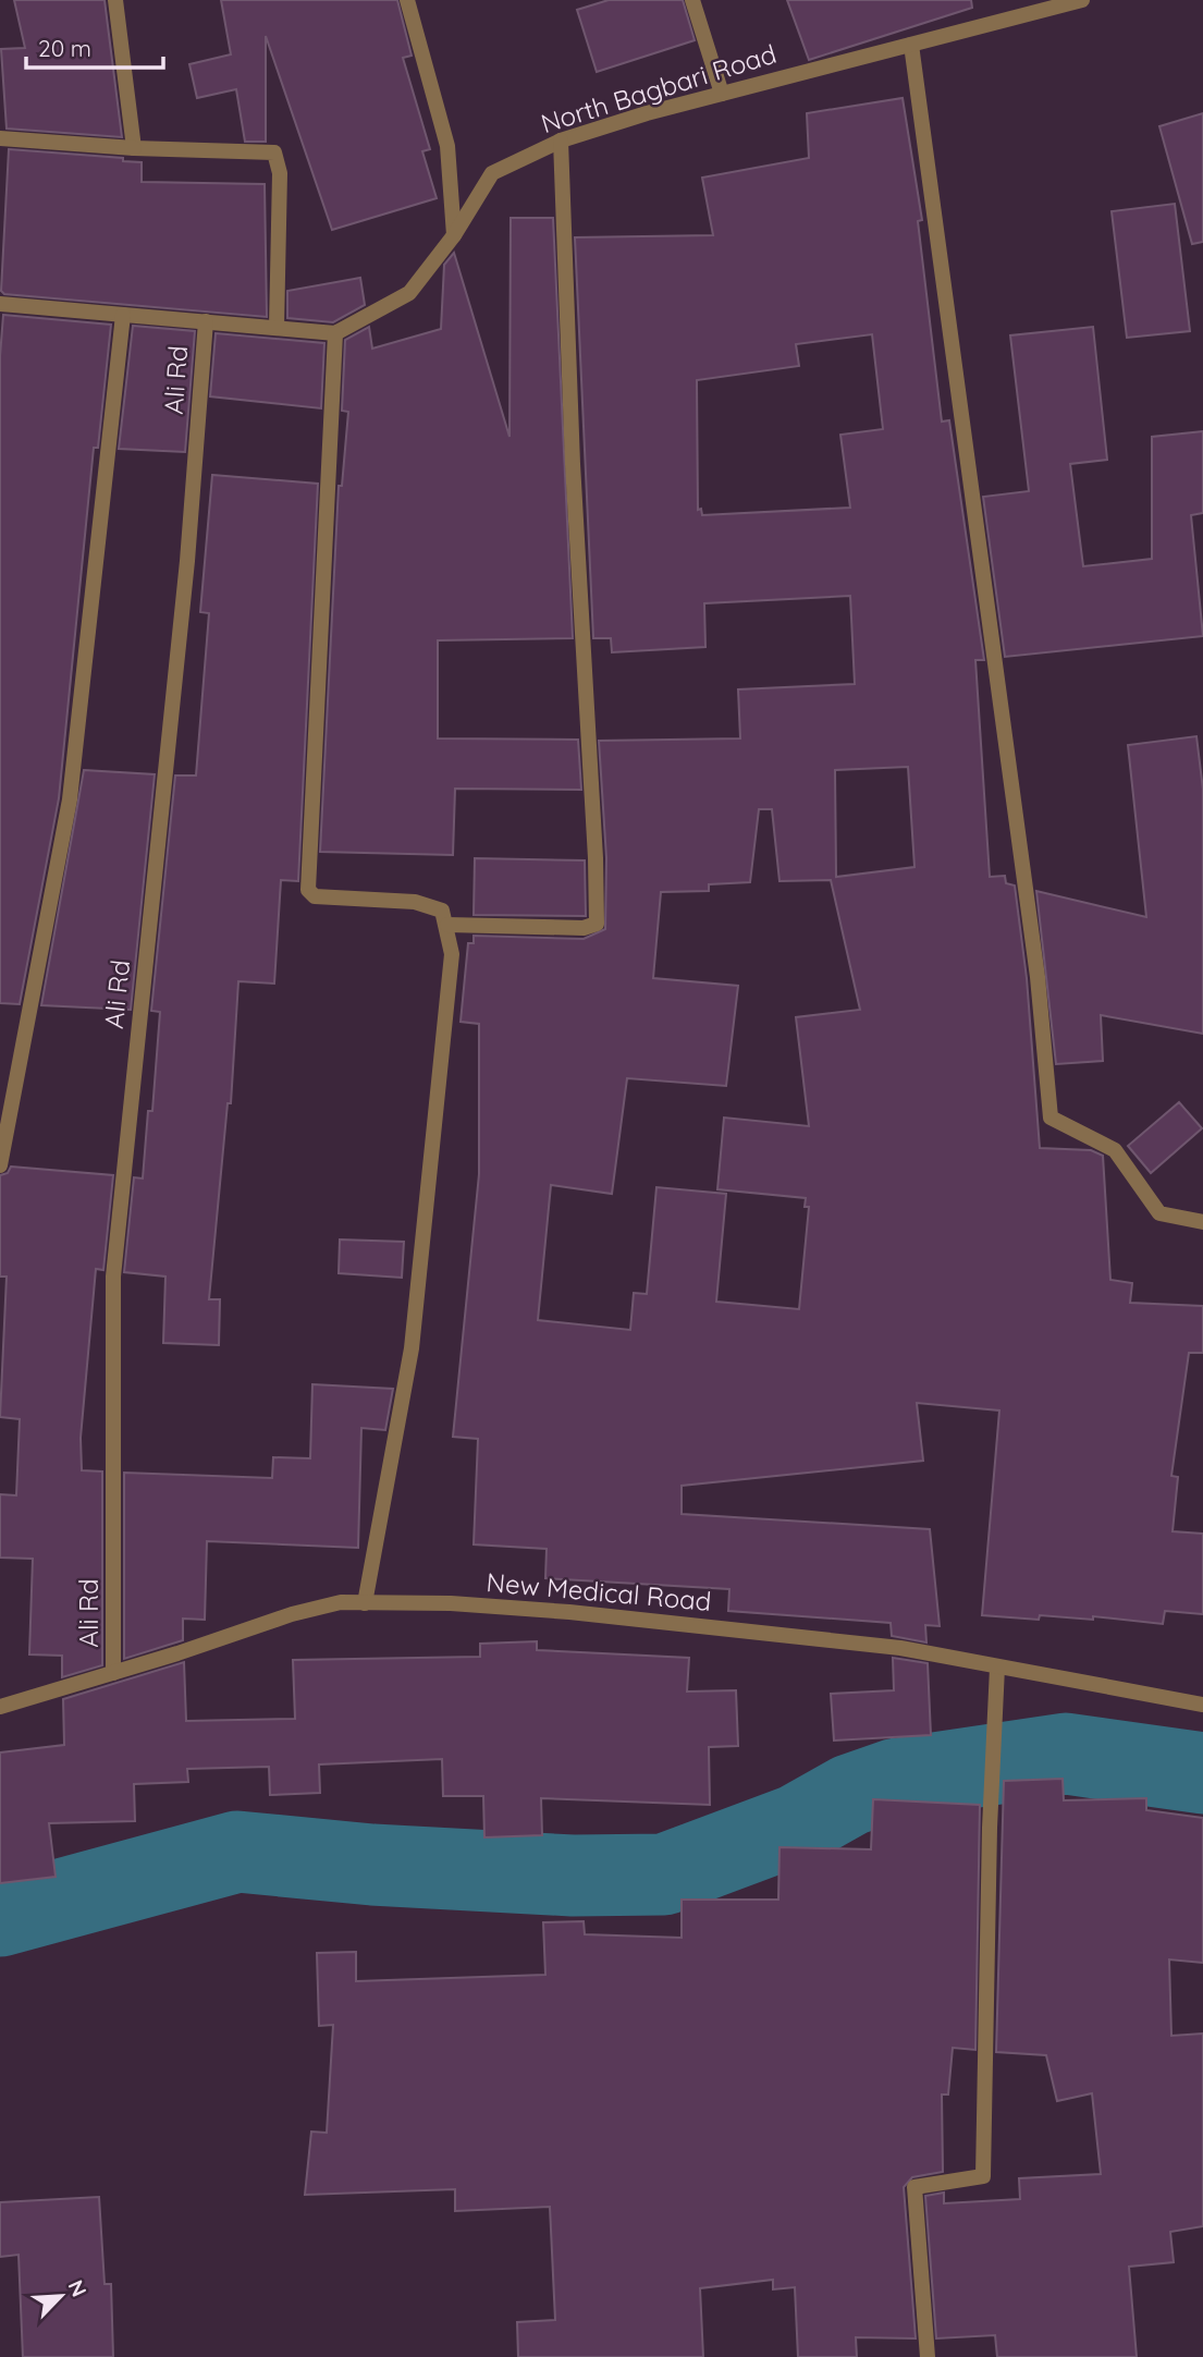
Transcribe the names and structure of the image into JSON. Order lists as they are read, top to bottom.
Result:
{
  "streets": {
    "street": ["North Bagbari Road", "Ali Rd", "New Medical Road"]
  },
  "crossings": [
    ["Ali Rd", "New Medical Road"]
  ],
  "scale_bar": "20 m",
  "north": "top right"
}
